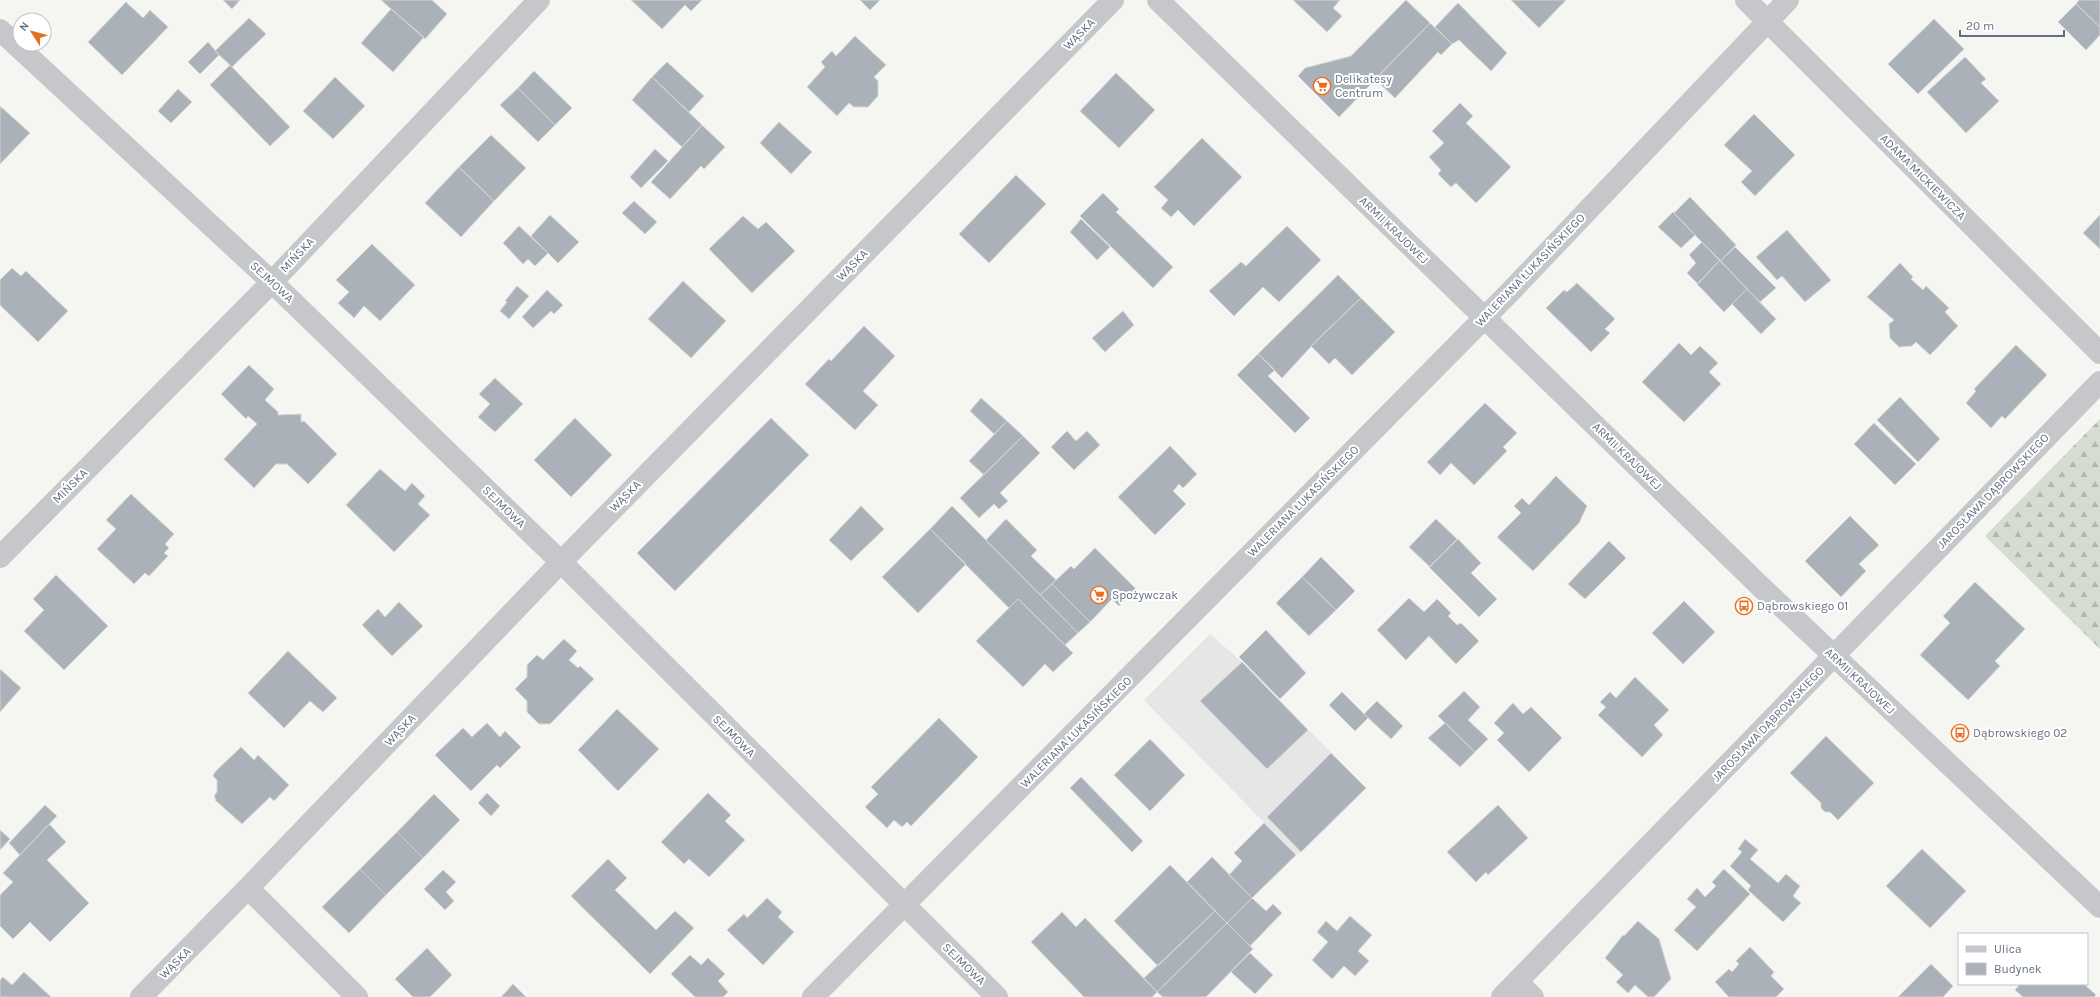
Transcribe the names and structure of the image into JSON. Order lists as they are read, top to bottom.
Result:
{
  "streets": {
    "street": [
      "WĄSKA",
      "ADAMA MICKIEWICZA",
      "ARMII KRAJOWEJ",
      "MIŃSKA",
      "WALERIANA ŁUKASIŃSKIEGO",
      "SEJMOWA",
      "JAROSŁAWA DĄBROWSKIEGO"
    ]
  },
  "crossings": [
    ["WĄSKA", "SEJMOWA"],
    ["ADAMA MICKIEWICZA", "WALERIANA ŁUKASIŃSKIEGO"],
    ["ARMII KRAJOWEJ", "WALERIANA ŁUKASIŃSKIEGO"],
    ["ARMII KRAJOWEJ", "JAROSŁAWA DĄBROWSKIEGO"],
    ["MIŃSKA", "SEJMOWA"],
    ["WALERIANA ŁUKASIŃSKIEGO", "SEJMOWA"]
  ],
  "places": {
    "supermarket": ["Delikatesy Centrum", "Spożywczak"],
    "bus stop": ["Dąbrowskiego 01", "Dąbrowskiego 02"]
  },
  "legend": ["Ulica", "Budynek"],
  "scale_bar": "20 m",
  "north": "top left"
}
